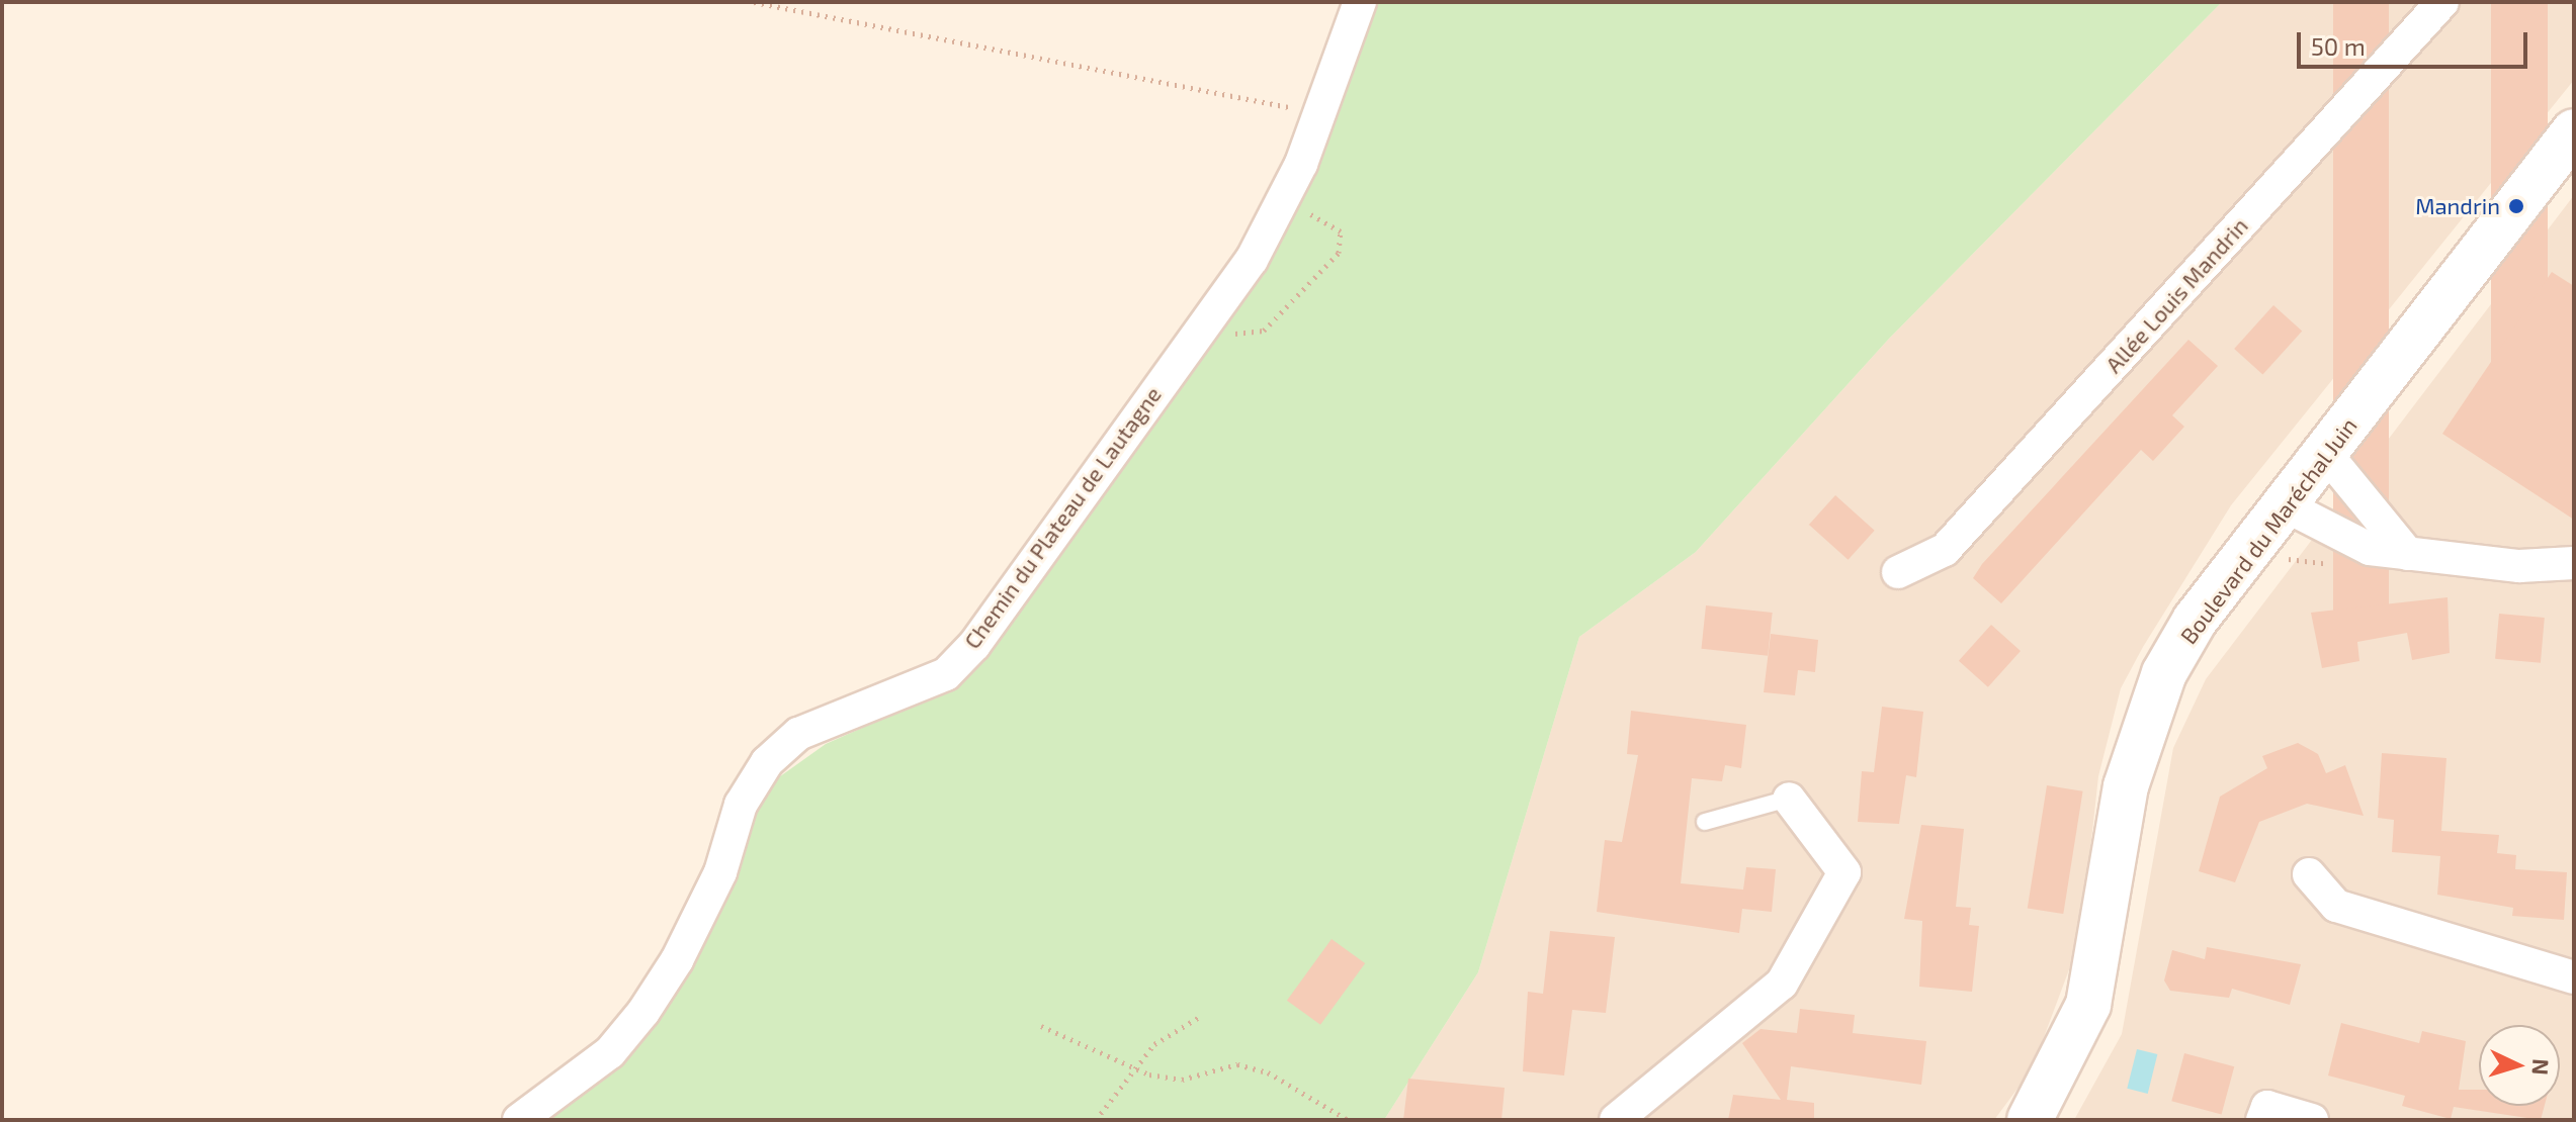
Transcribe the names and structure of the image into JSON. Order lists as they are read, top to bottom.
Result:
{
  "streets": {
    "main road": ["Boulevard du Maréchal Juin"],
    "street": ["Allée Louis Mandrin", "Chemin du Plateau de Lautagne"]
  },
  "places": ["Mandrin"],
  "scale_bar": "50 m",
  "north": "right"
}
